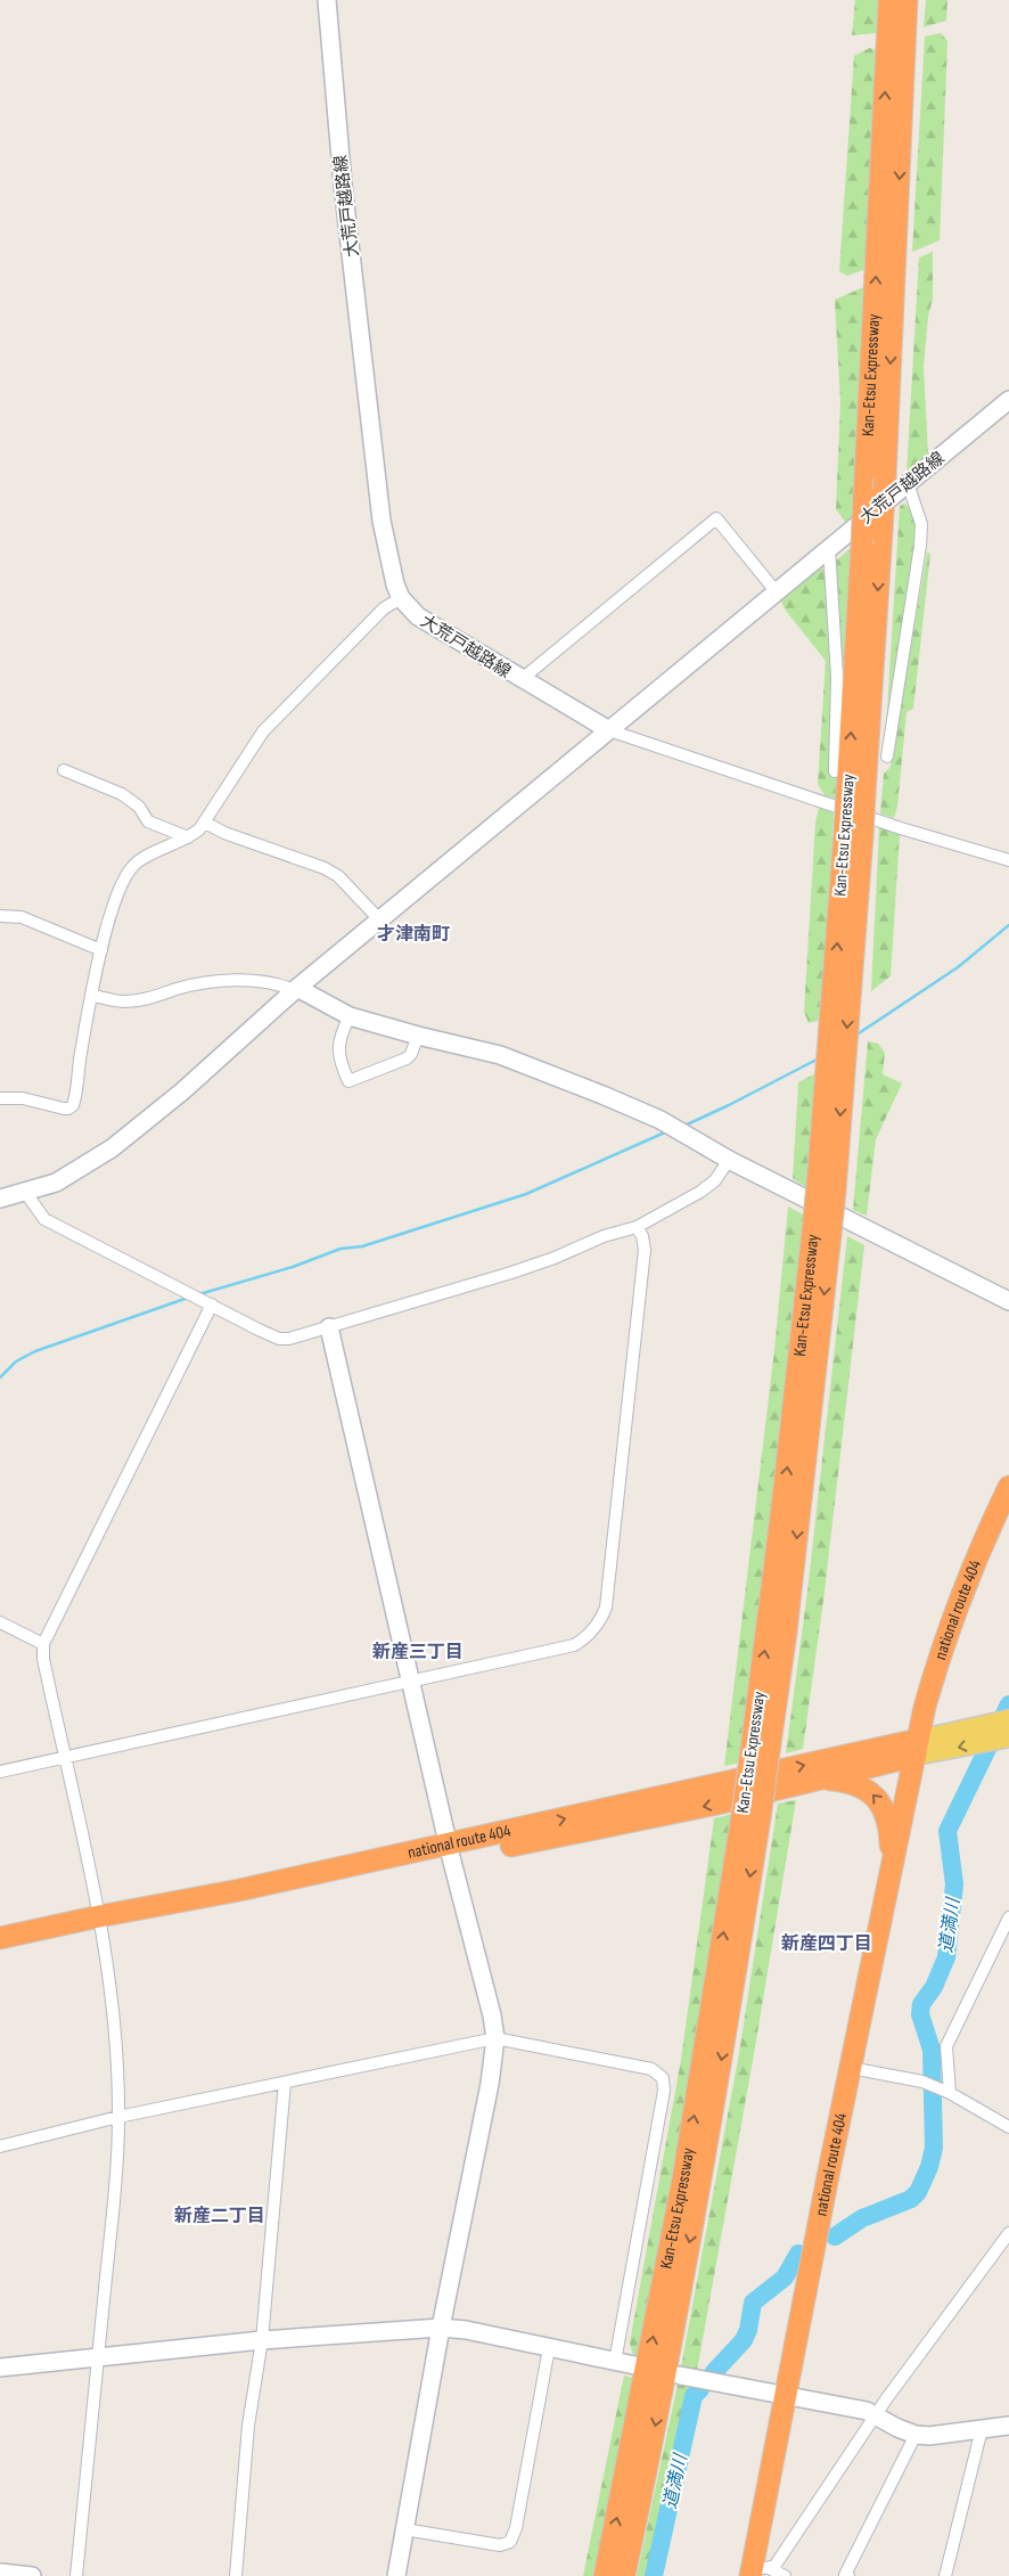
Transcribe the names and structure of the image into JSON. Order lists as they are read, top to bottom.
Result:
{
  "streets": {
    "highway": ["Kan-Etsu Expressway", "national route 404"],
    "street": ["大荒戸越路線"]
  },
  "districts": [
    "才津南町",
    "新産三丁目",
    "新産四丁目",
    "新産二丁目"
  ],
  "water": ["道満川"]
}
